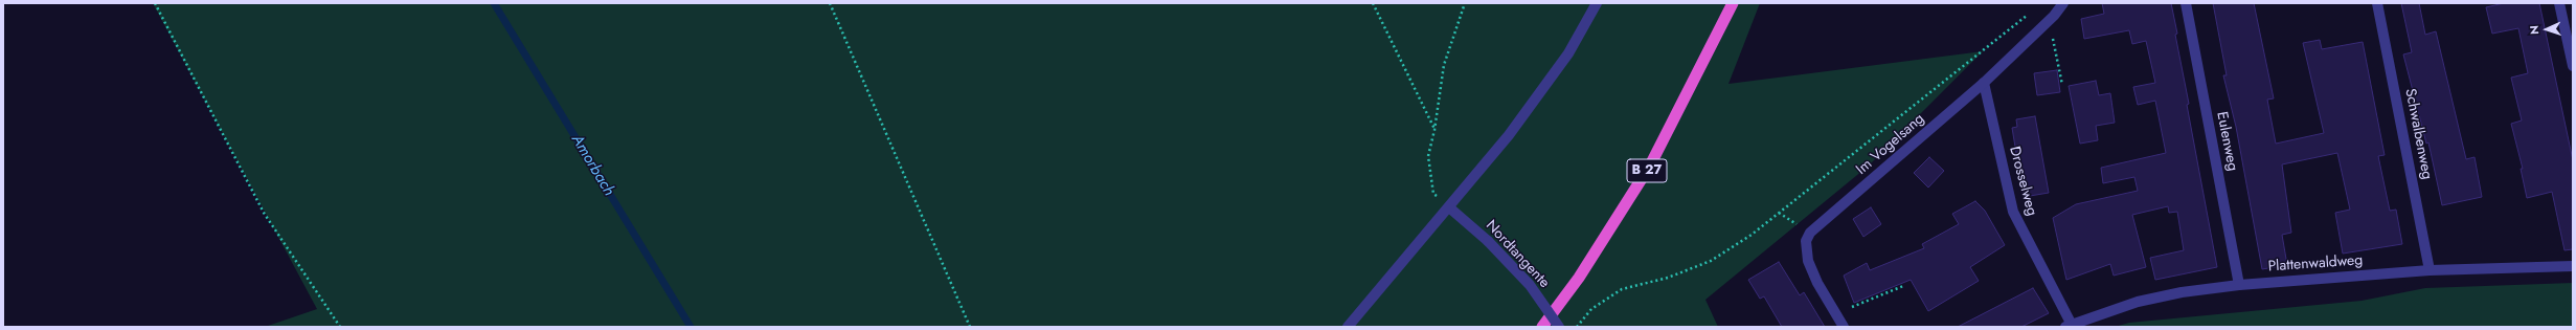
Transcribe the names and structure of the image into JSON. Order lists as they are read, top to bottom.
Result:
{
  "streets": {
    "highway": ["B 27"],
    "street": [
      "Schwalbenweg",
      "Eulenweg",
      "Im Vogelsang",
      "Drosselweg",
      "Nordtangente",
      "Plattenwaldweg"
    ]
  },
  "crossings": [
    ["Schwalbenweg", "Plattenwaldweg"],
    ["Eulenweg", "Plattenwaldweg"],
    ["Im Vogelsang", "Drosselweg"],
    ["Drosselweg", "Plattenwaldweg"]
  ],
  "water": ["Amorbach"],
  "north": "left"
}
